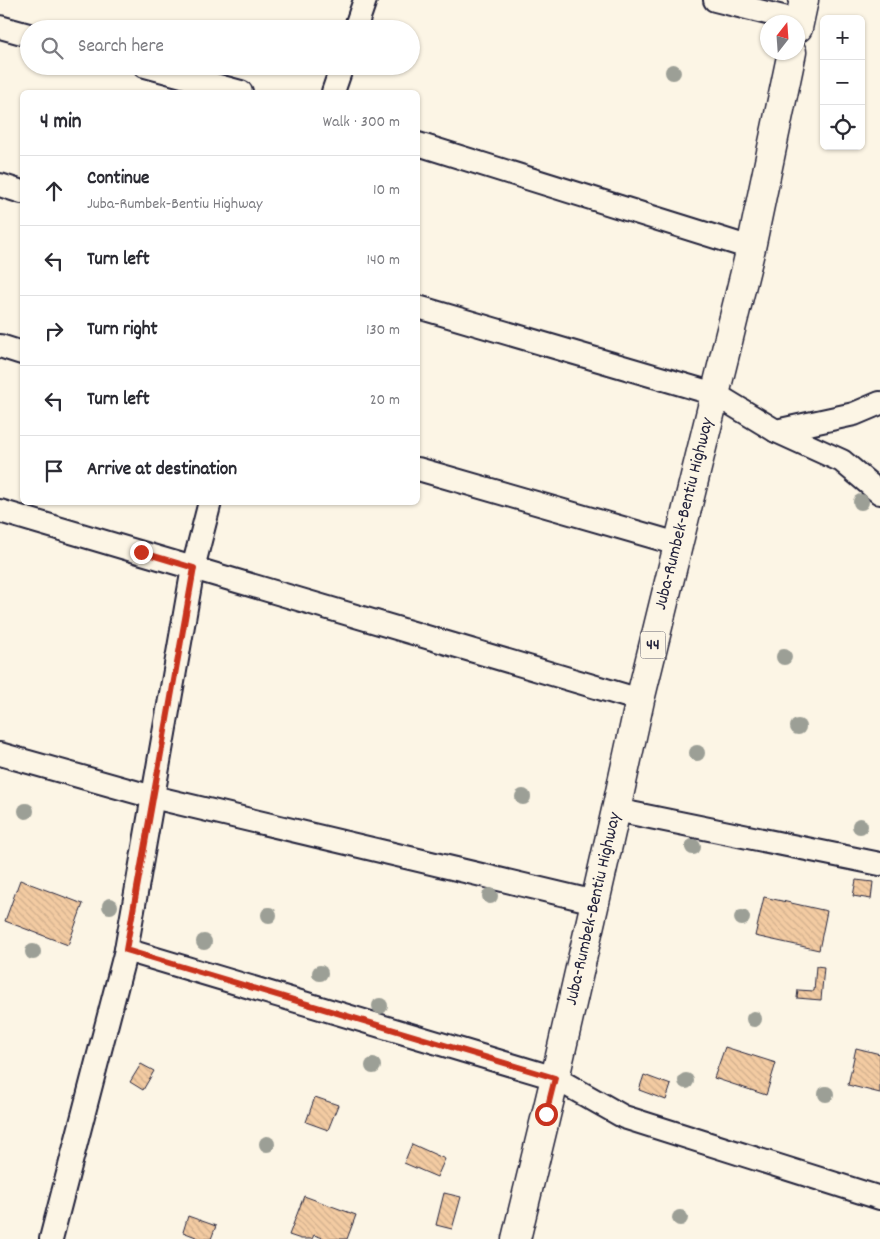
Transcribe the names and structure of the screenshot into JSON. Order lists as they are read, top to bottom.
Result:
{
  "streets": {
    "main road": ["Juba-Rumbek-Bentiu Highway", "44"]
  },
  "north": "top",
  "page": {
    "map_buttons": ["+", "−"],
    "search": "Search here",
    "heading": ["4 min", "Walk · 300 m"],
    "list": [
      ["Continue", "Juba-Rumbek-Bentiu Highway", "10 m"],
      ["Turn left", "140 m"],
      ["Turn right", "130 m"],
      ["Turn left", "20 m"],
      "Arrive at destination"
    ]
  }
}
